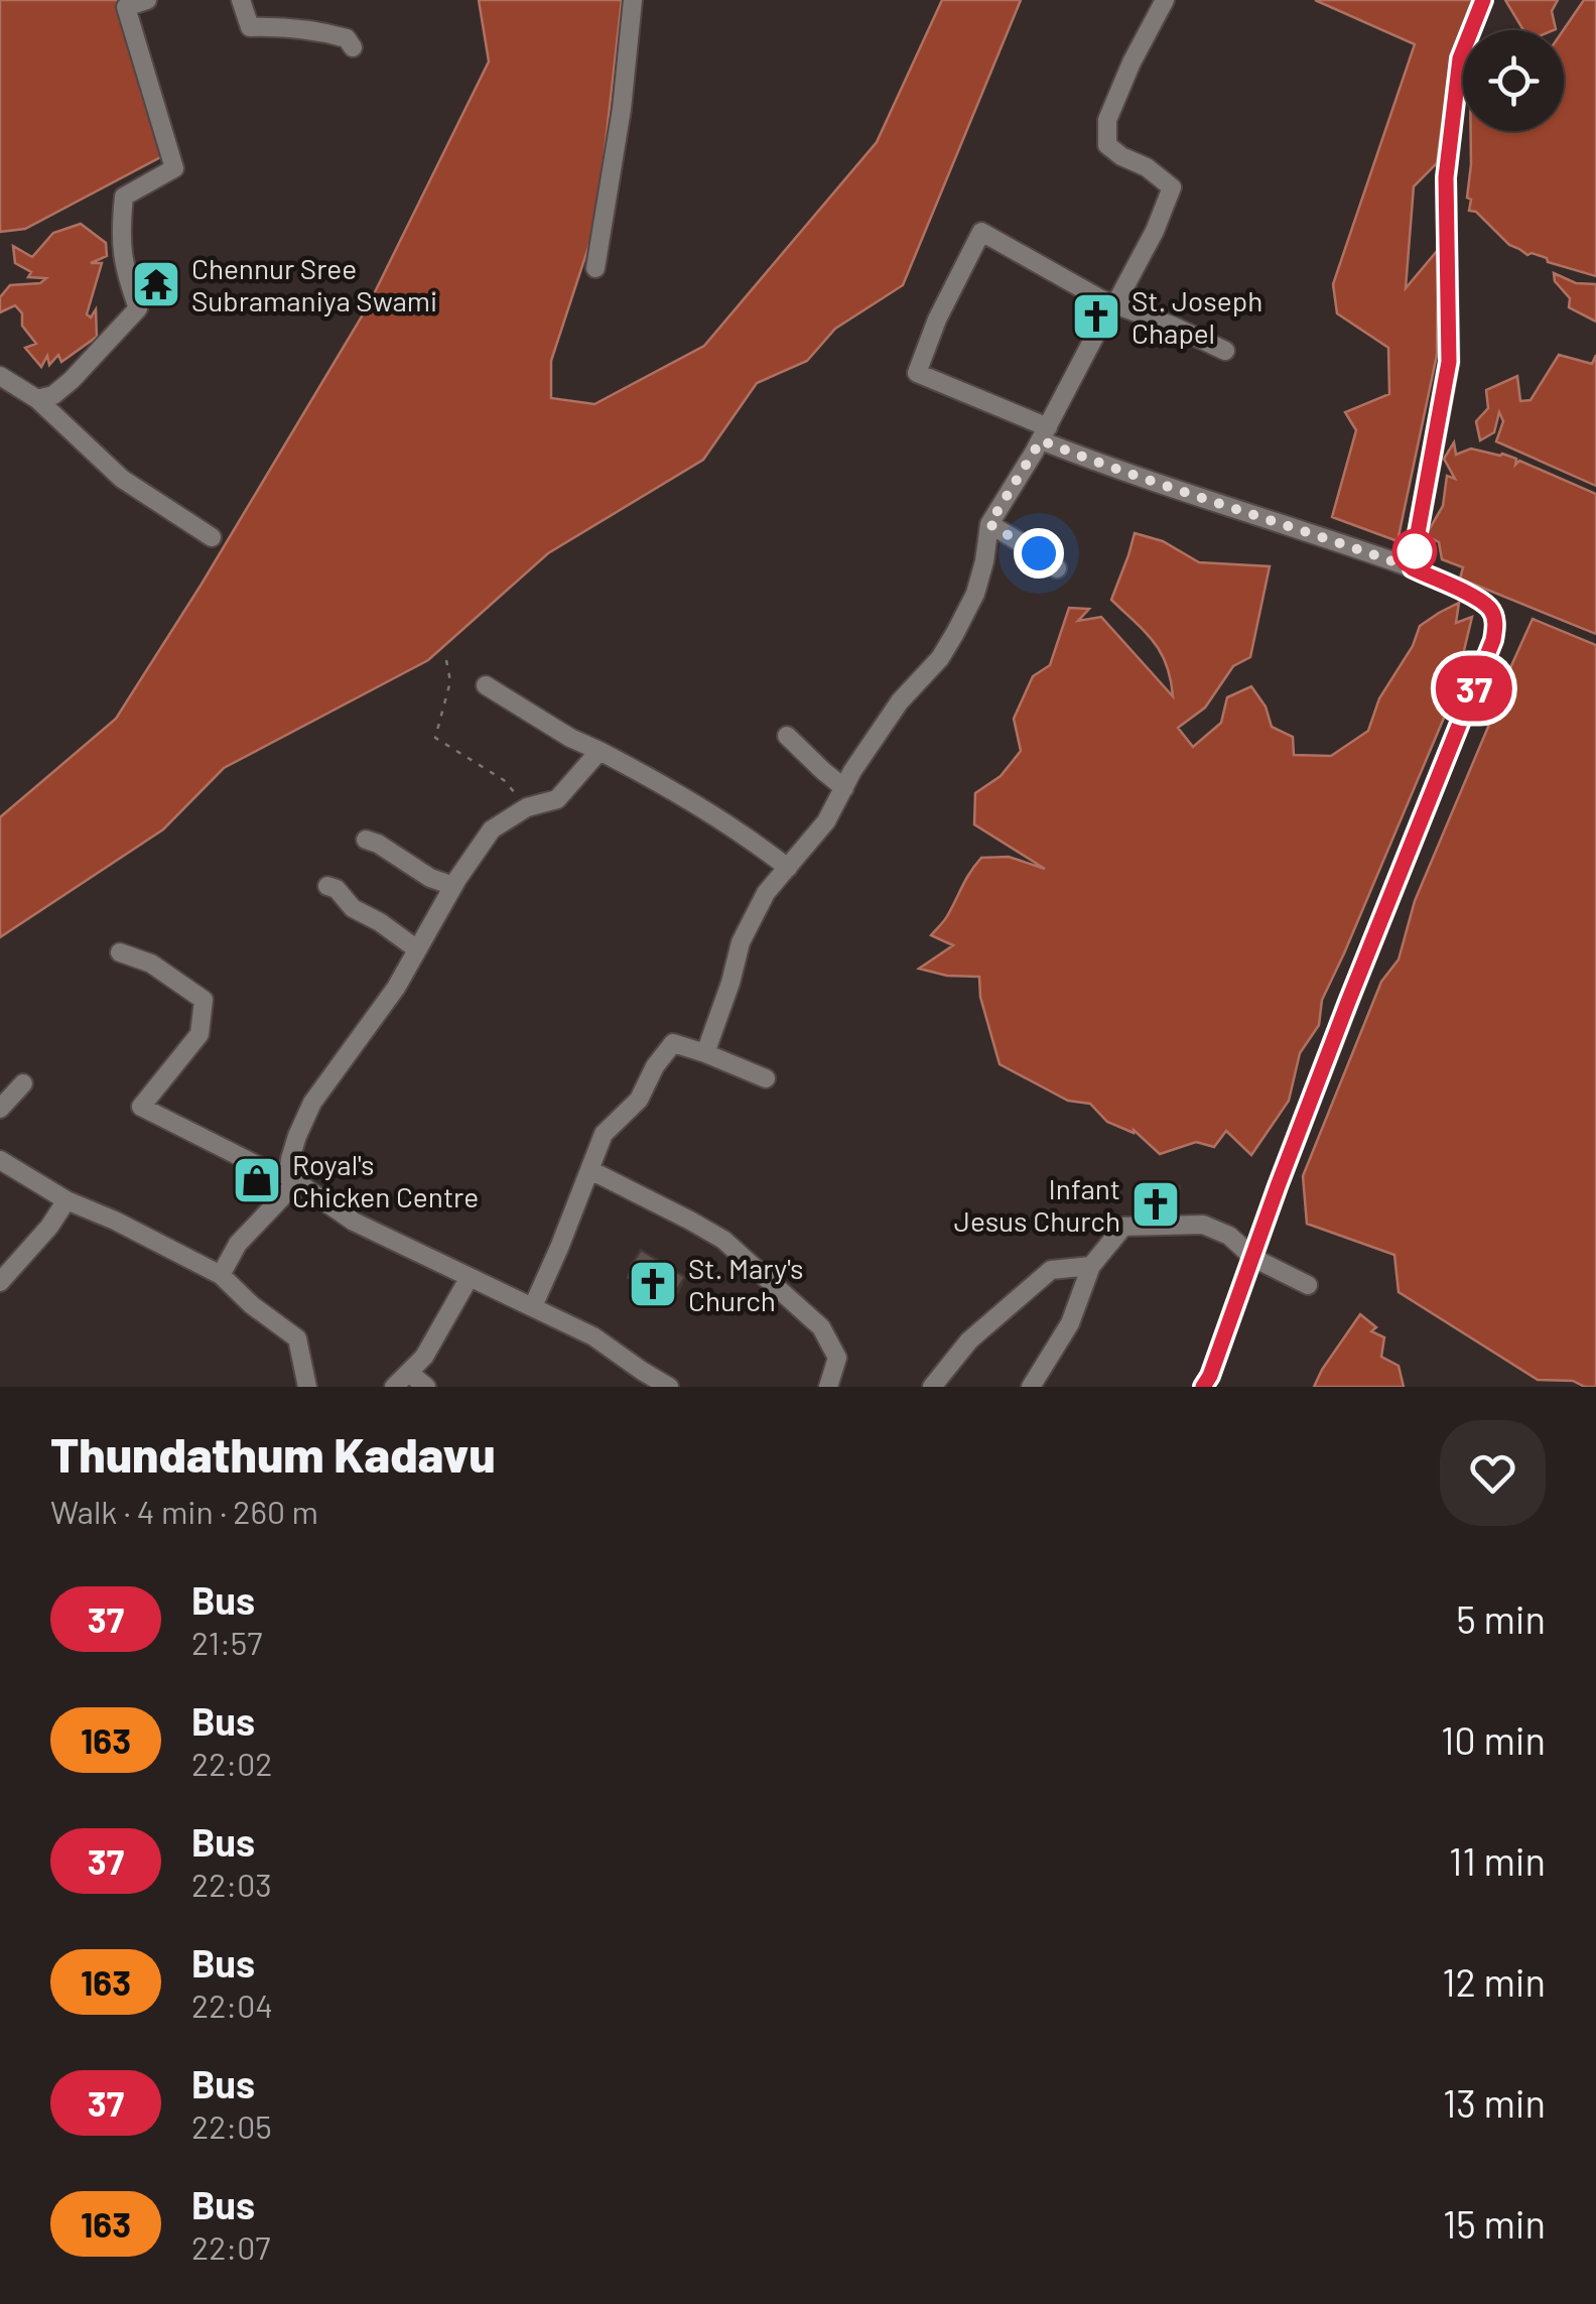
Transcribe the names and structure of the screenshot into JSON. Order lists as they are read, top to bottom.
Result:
{
  "places": {
    "temple": ["Chennur Sree Subramaniya Swami"],
    "church": ["St. Joseph Chapel", "Infant Jesus Church", "St. Mary's Church"],
    "shop": ["Royal's Chicken Centre"]
  },
  "lines": ["bus line 37"],
  "page": {
    "on_map": "37",
    "heading": ["Thundathum Kadavu", "Walk · 4 min · 260 m"],
    "list": [
      {
        "mark": "37",
        "name": "Bus",
        "note": "21:57",
        "value": "5 min"
      },
      {
        "mark": "163",
        "name": "Bus",
        "note": "22:02",
        "value": "10 min"
      },
      {
        "mark": "37",
        "name": "Bus",
        "note": "22:03",
        "value": "11 min"
      },
      {
        "mark": "163",
        "name": "Bus",
        "note": "22:04",
        "value": "12 min"
      },
      {
        "mark": "37",
        "name": "Bus",
        "note": "22:05",
        "value": "13 min"
      },
      {
        "mark": "163",
        "name": "Bus",
        "note": "22:07",
        "value": "15 min"
      }
    ]
  }
}
